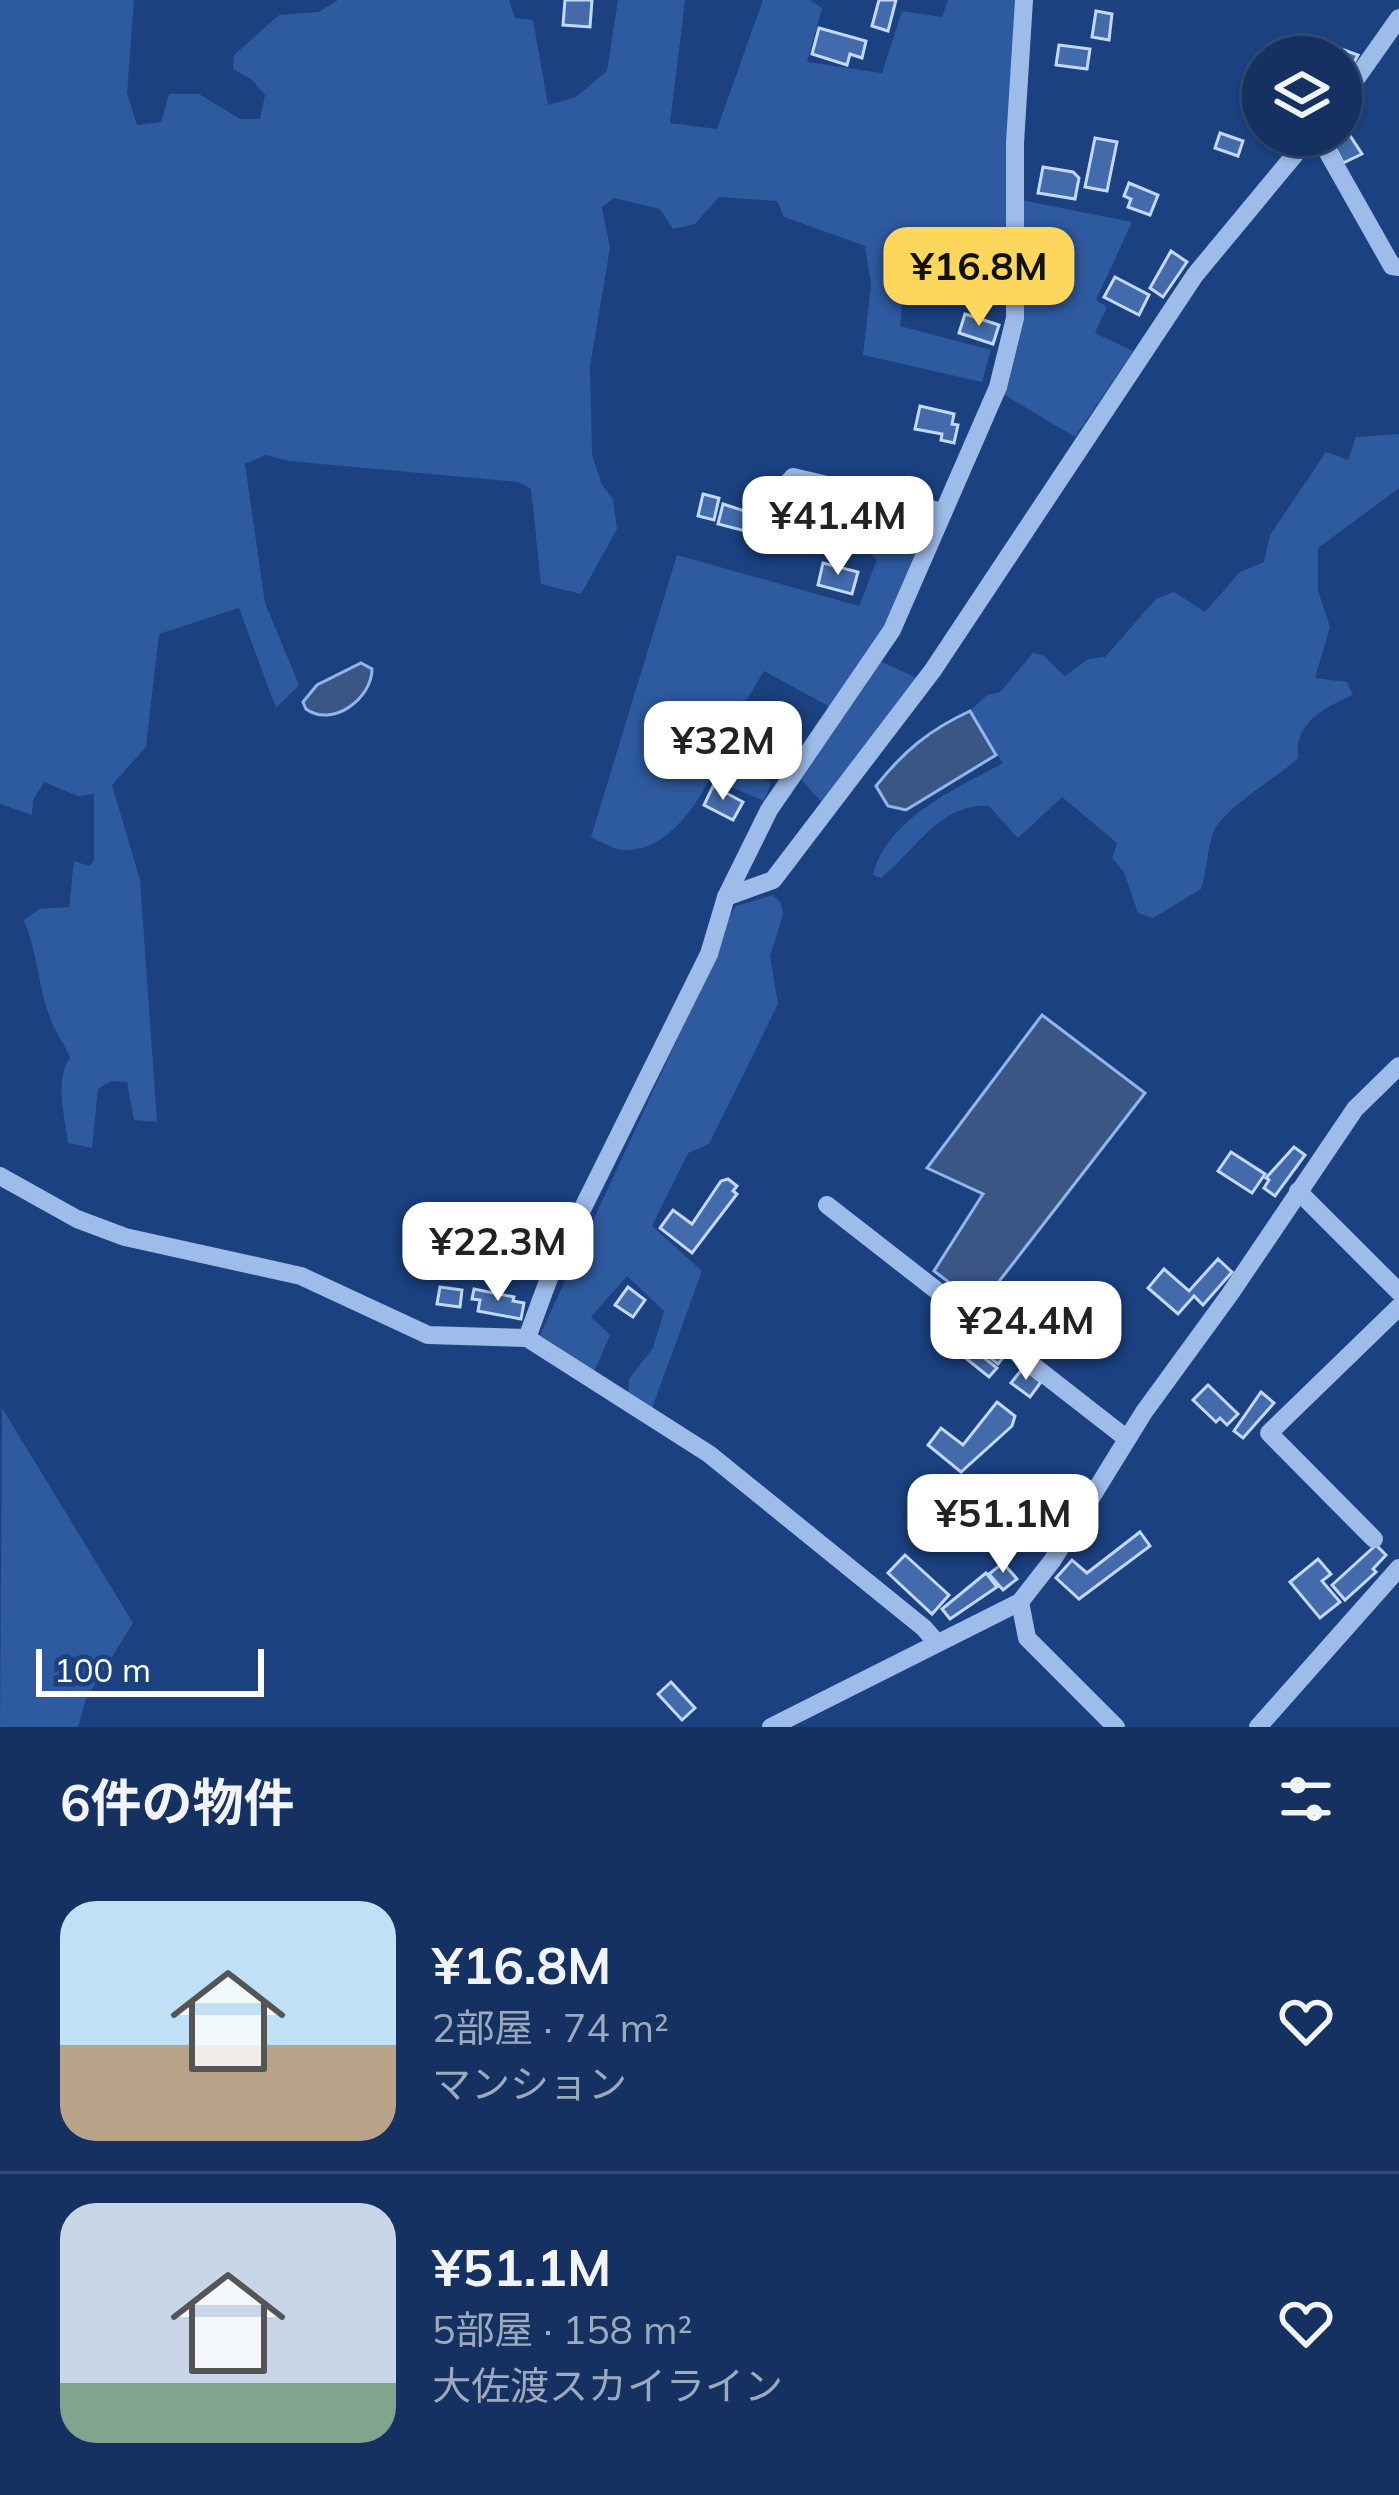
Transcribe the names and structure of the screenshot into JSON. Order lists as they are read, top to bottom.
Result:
{
  "scale_bar": "100 m",
  "page": {
    "price": [
      "¥16.8M",
      "¥41.4M",
      "¥32M",
      "¥22.3M",
      "¥24.4M",
      "¥51.1M"
    ],
    "scale": "100 m",
    "heading": "6件の物件",
    "list": [
      {
        "name": "¥16.8M",
        "note": "2部屋 · 74 m² · マンション"
      },
      {
        "name": "¥51.1M",
        "note": "5部屋 · 158 m² · 大佐渡スカイライン"
      }
    ]
  }
}
